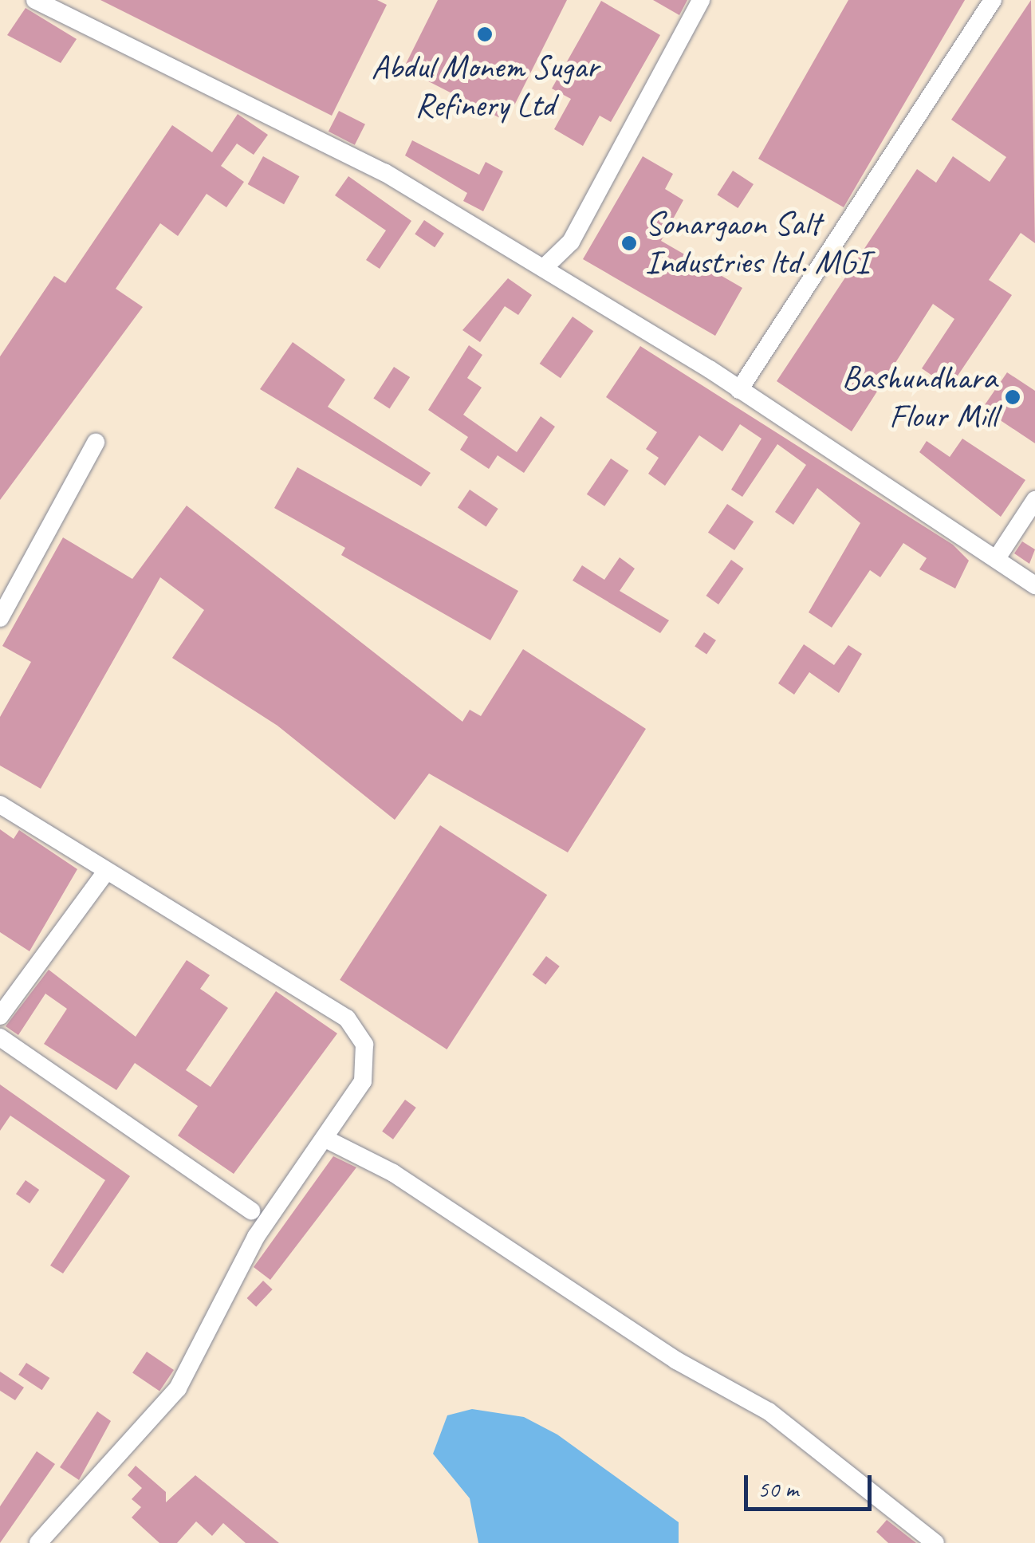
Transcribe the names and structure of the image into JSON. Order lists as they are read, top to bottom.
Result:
{
  "places": ["Abdul Monem Sugar Refinery Ltd", "Sonargaon Salt Industries ltd. MGI", "Bashundhara Flour Mill"],
  "scale_bar": "50 m"
}
